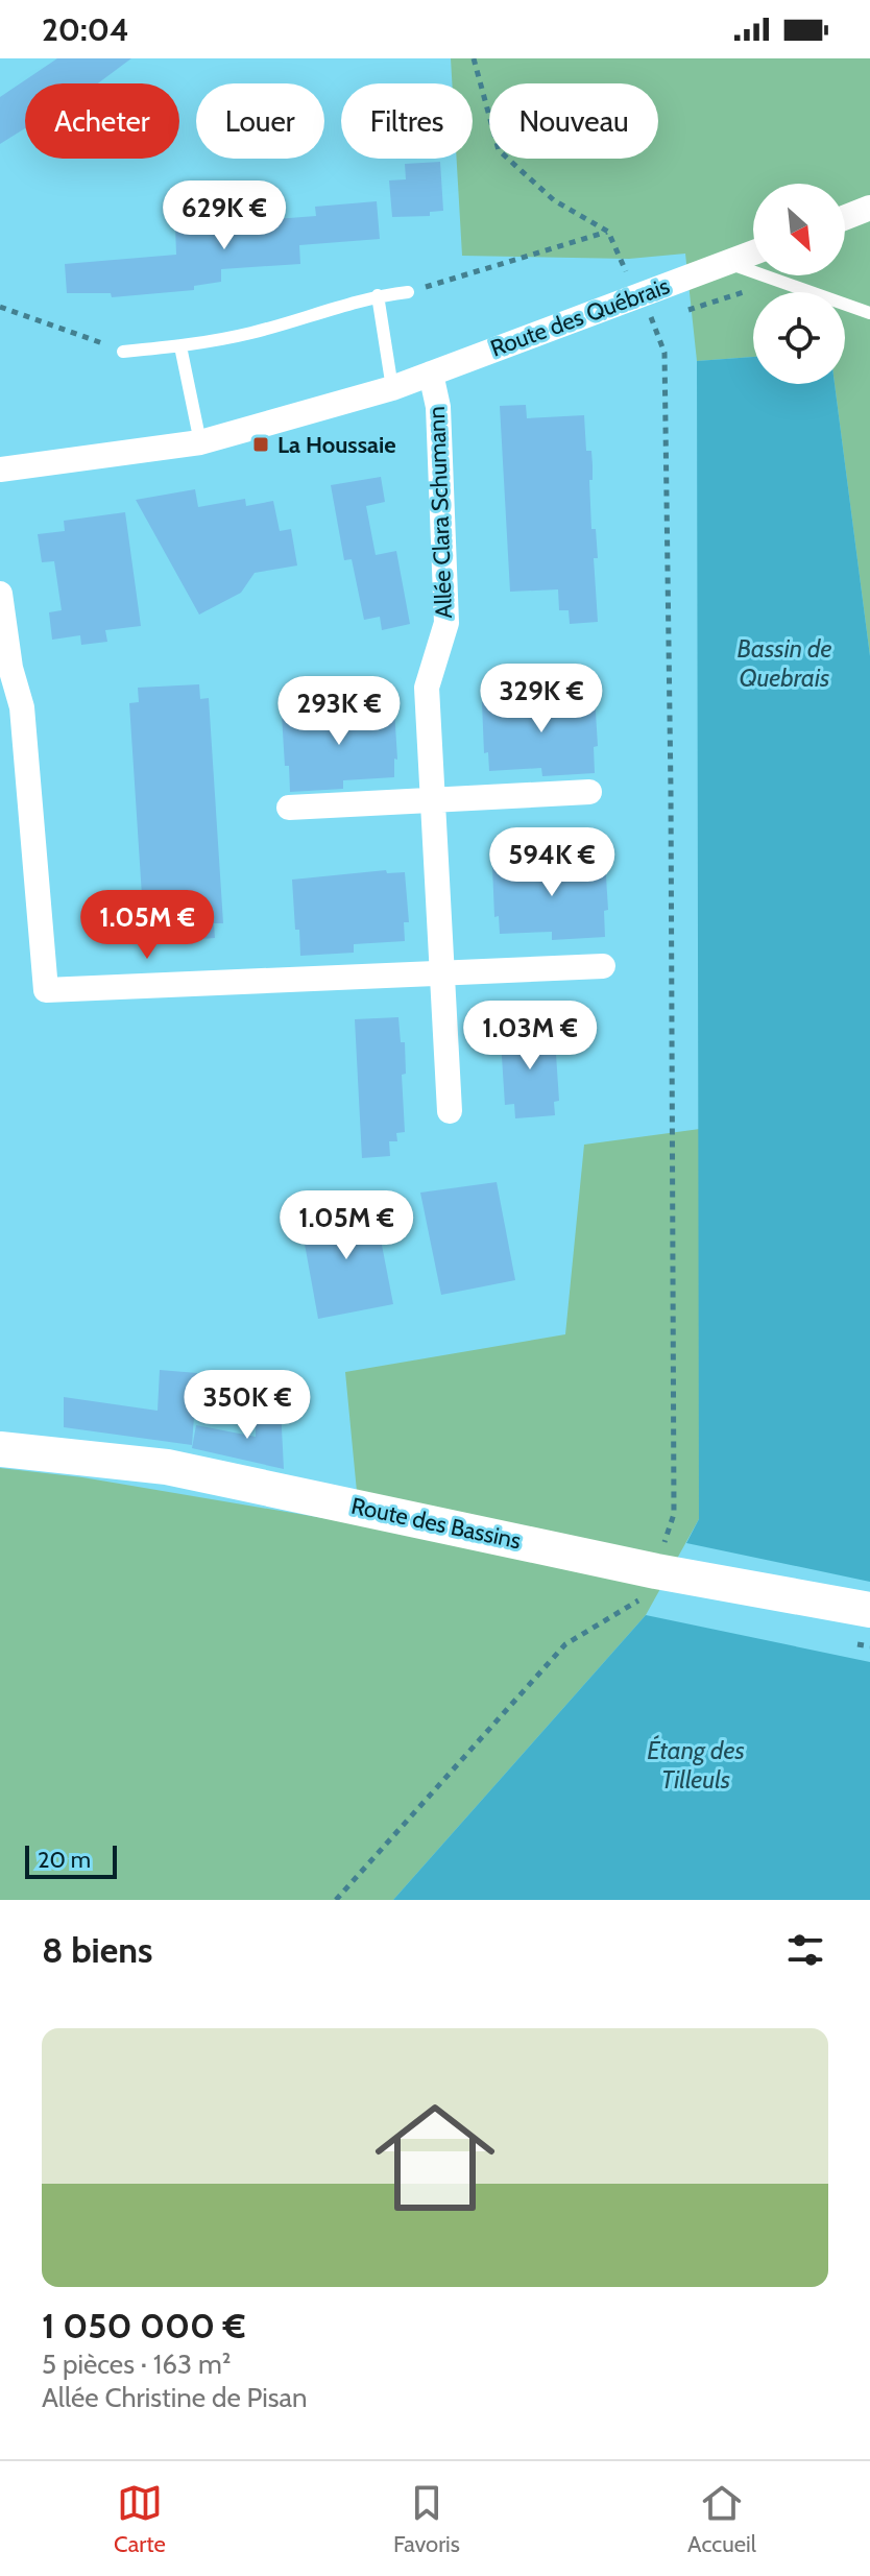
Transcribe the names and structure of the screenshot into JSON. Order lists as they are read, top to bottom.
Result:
{
  "streets": {
    "main road": ["Route des Bassins"],
    "street": ["Route des Québrais", "Allée Clara Schumann"]
  },
  "crossings": [
    ["Route des Québrais", "Allée Clara Schumann"]
  ],
  "water": ["Bassin de Quebrais", "Étang des Tilleuls"],
  "places": {
    "transit": ["La Houssaie"]
  },
  "scale_bar": "20 m",
  "north": "bottom right",
  "page": {
    "status": "20:04",
    "chip": [
      "Acheter",
      "Louer",
      "Filtres",
      "Nouveau"
    ],
    "price": [
      "629K €",
      "329K €",
      "293K €",
      "594K €",
      "1.05M €",
      "1.03M €",
      "1.05M €",
      "350K €"
    ],
    "scale": "20 m",
    "heading": "8 biens",
    "list": [
      {
        "name": "1 050 000 €",
        "note": "5 pièces · 163 m² · Allée Christine de Pisan"
      }
    ],
    "tabs": ["Carte", "Favoris", "Accueil"]
  }
}
